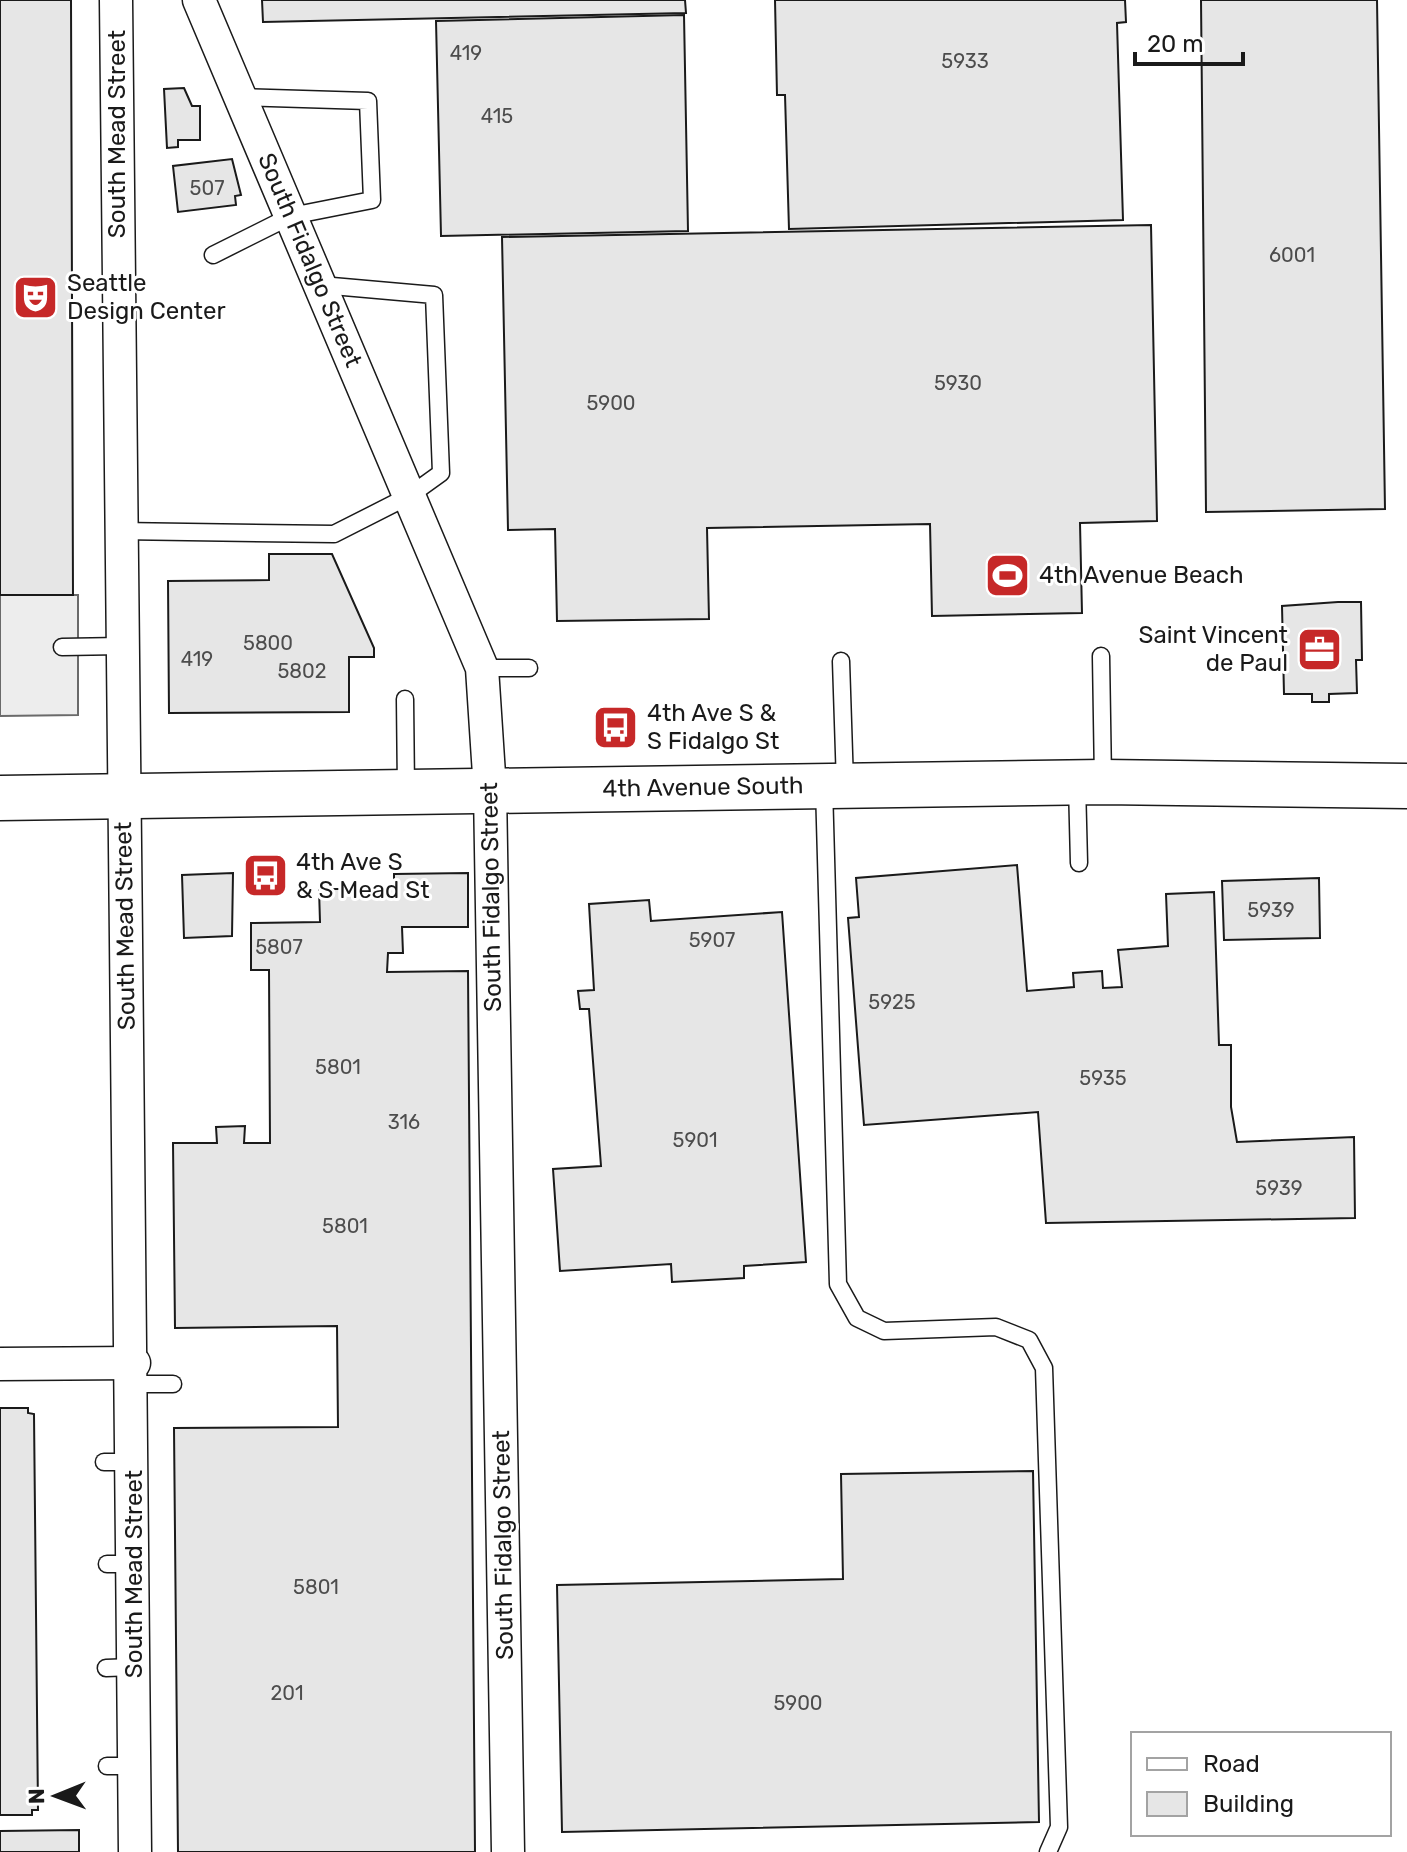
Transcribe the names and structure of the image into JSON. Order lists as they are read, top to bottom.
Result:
{
  "streets": {
    "main road": ["4th Avenue South"],
    "street": ["South Mead Street", "South Fidalgo Street"]
  },
  "crossings": [
    ["South Mead Street", "4th Avenue South"],
    ["South Fidalgo Street", "4th Avenue South"]
  ],
  "places": {
    "theatre": ["Seattle Design Center"],
    "sports": ["4th Avenue Beach"],
    "office": ["Saint Vincent de Paul"],
    "bus stop": ["4th Ave S & S Fidalgo St", "4th Ave S & S Mead St"]
  },
  "house_numbers": [
    "419",
    "5933",
    "415",
    "507",
    "6001",
    "5930",
    "5900",
    "5800",
    "419",
    "5802",
    "5939",
    "5907",
    "5807",
    "5925",
    "5801",
    "5935",
    "316",
    "5901",
    "5939",
    "5801",
    "5801",
    "201",
    "5900"
  ],
  "legend": ["Road", "Building"],
  "scale_bar": "20 m",
  "north": "left"
}
